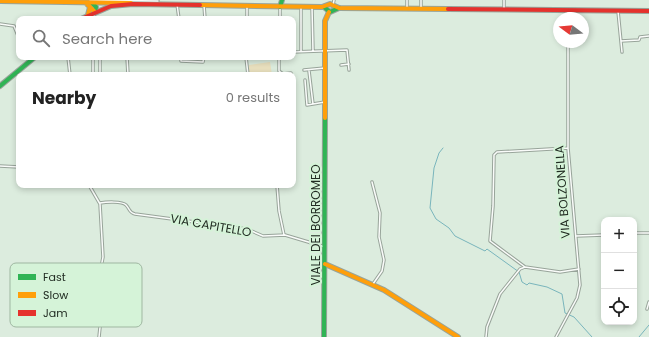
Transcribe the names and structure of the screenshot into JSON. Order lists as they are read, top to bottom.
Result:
{
  "streets": {
    "main road": ["VIALE DEI BORROMEO"],
    "street": ["VIA BOLZONELLA", "VIA CAPITELLO"]
  },
  "crossings": [
    ["VIA CAPITELLO", "VIALE DEI BORROMEO"]
  ],
  "legend": ["Fast", "Slow", "Jam"],
  "north": "left",
  "page": {
    "search": "Search here",
    "heading": ["Nearby", "0 results"],
    "map_buttons": ["+", "−"]
  }
}
